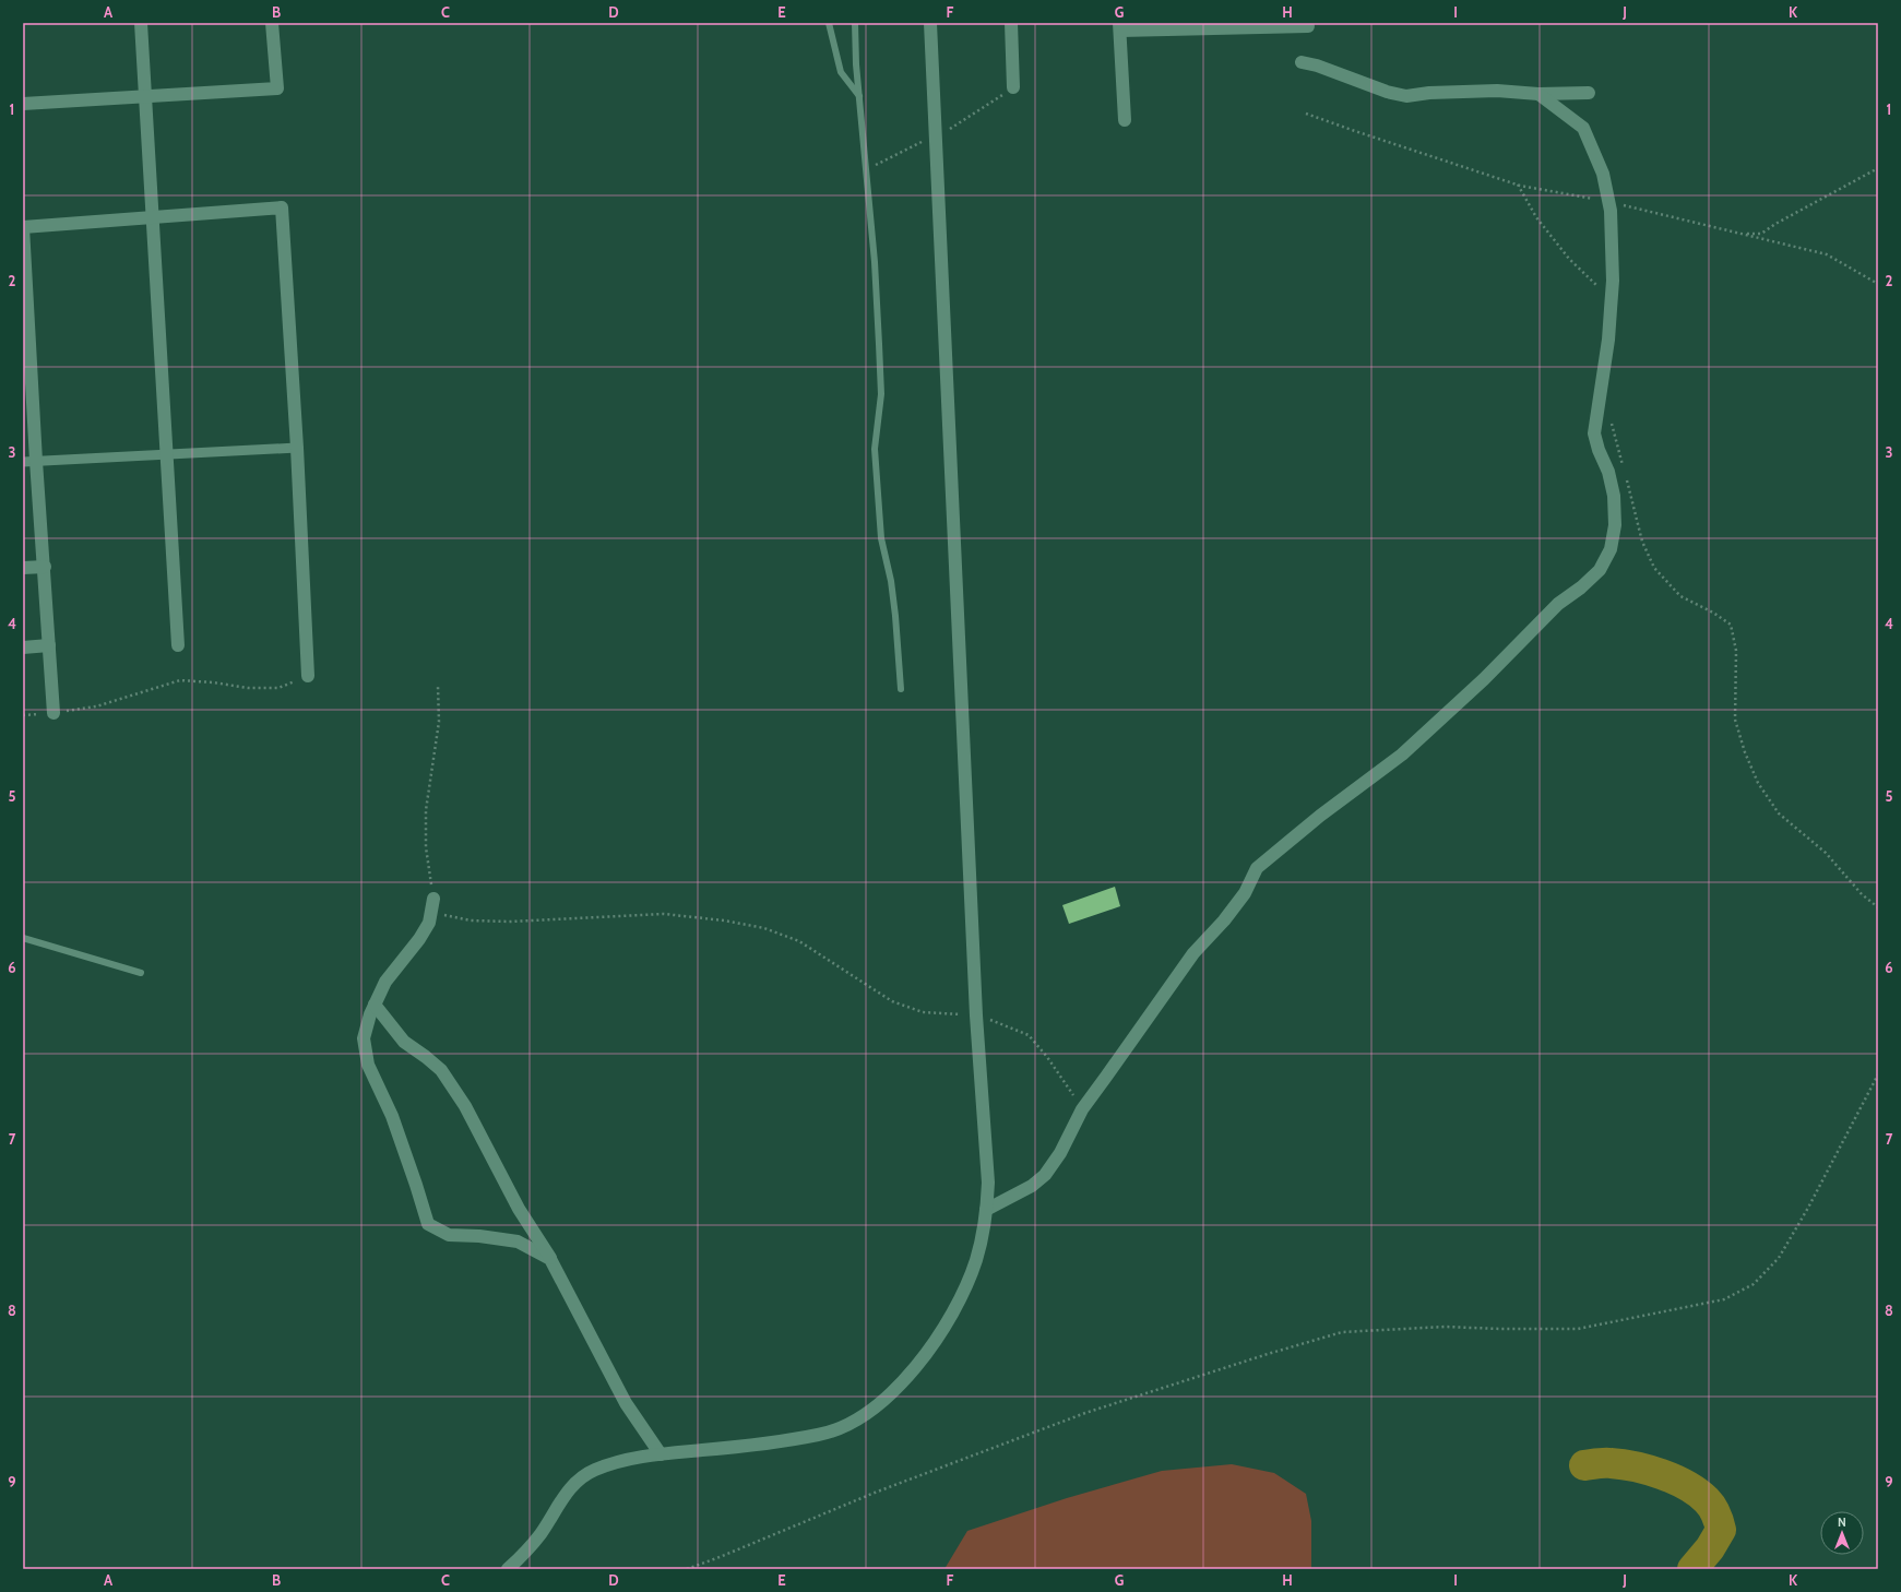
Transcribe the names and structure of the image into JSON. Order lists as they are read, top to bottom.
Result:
{
  "north": "top",
  "grid": {
    "columns": [
      "A",
      "B",
      "C",
      "D",
      "E",
      "F",
      "G",
      "H",
      "I",
      "J",
      "K"
    ],
    "rows": [
      "1",
      "2",
      "3",
      "4",
      "5",
      "6",
      "7",
      "8",
      "9"
    ]
  }
}
